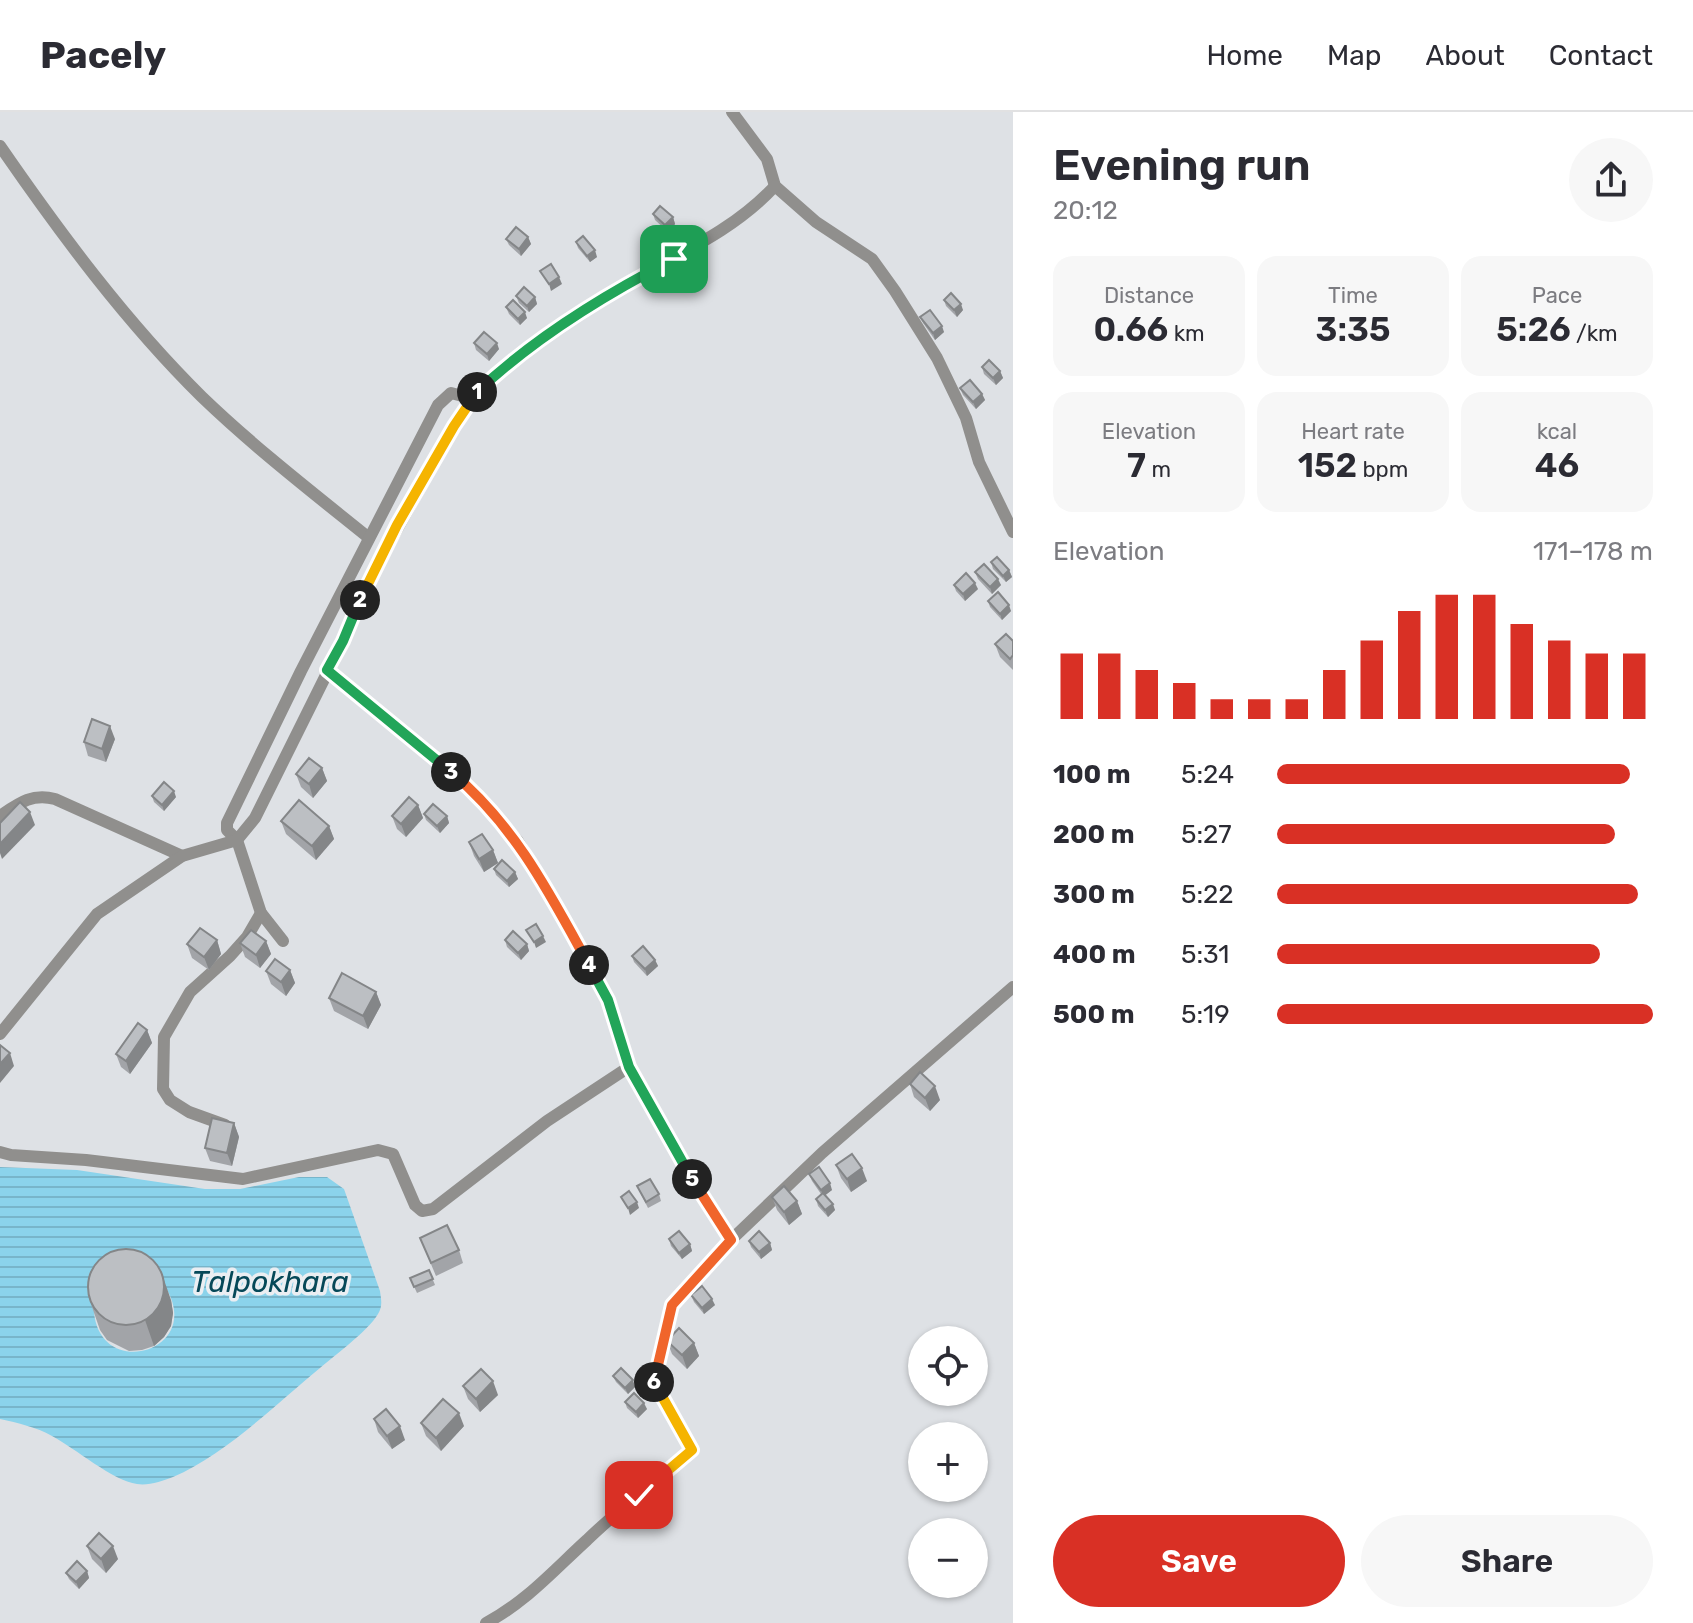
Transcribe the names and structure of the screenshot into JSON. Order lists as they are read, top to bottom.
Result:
{
  "water": ["Talpokhara"],
  "page": {
    "header": "Pacely",
    "nav": [
      "Home",
      "Map",
      "About",
      "Contact"
    ],
    "heading": ["Evening run", "20:12"],
    "stats": [
      ["Distance", "0.66 km"],
      ["Time", "3:35"],
      ["Pace", "5:26 /km"],
      ["Elevation", "7 m"],
      ["Heart rate", "152 bpm"],
      ["kcal", "46"]
    ],
    "pins": [
      "1",
      "2",
      "3",
      "4",
      "5",
      "6"
    ],
    "chart": ["Elevation", "171–178 m"],
    "list": [
      {
        "name": "100 m",
        "note": "5:24"
      },
      {
        "name": "200 m",
        "note": "5:27"
      },
      {
        "name": "300 m",
        "note": "5:22"
      },
      {
        "name": "400 m",
        "note": "5:31"
      },
      {
        "name": "500 m",
        "note": "5:19"
      }
    ],
    "map_buttons": ["+", "−"],
    "buttons": ["Save", "Share"]
  }
}
